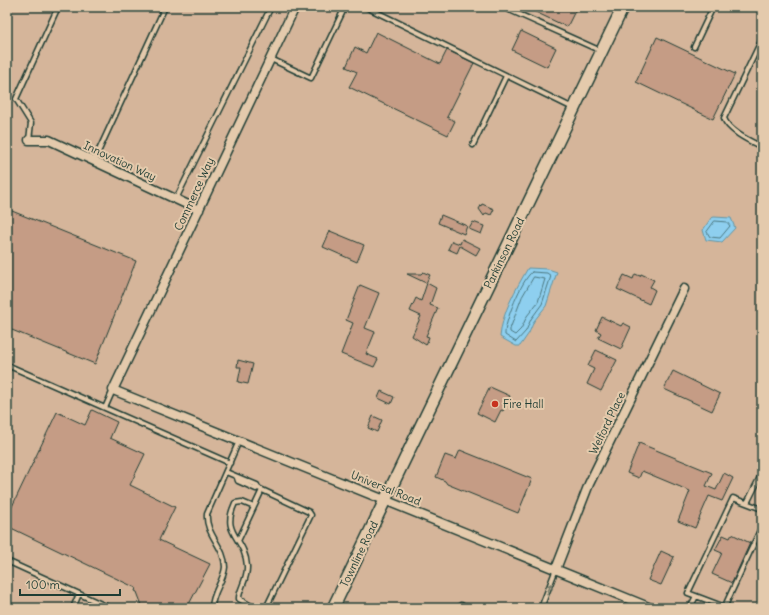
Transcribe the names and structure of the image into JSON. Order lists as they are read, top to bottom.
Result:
{
  "streets": {
    "main road": ["Parkinson Road", "Townline Road"],
    "street": [
      "Innovation Way",
      "Commerce Way",
      "Welford Place",
      "Universal Road"
    ]
  },
  "crossings": [
    ["Innovation Way", "Commerce Way"],
    ["Commerce Way", "Universal Road"],
    ["Parkinson Road", "Universal Road"],
    ["Parkinson Road", "Townline Road"],
    ["Welford Place", "Universal Road"],
    ["Universal Road", "Townline Road"]
  ],
  "places": ["Fire Hall"],
  "scale_bar": "100 m"
}
